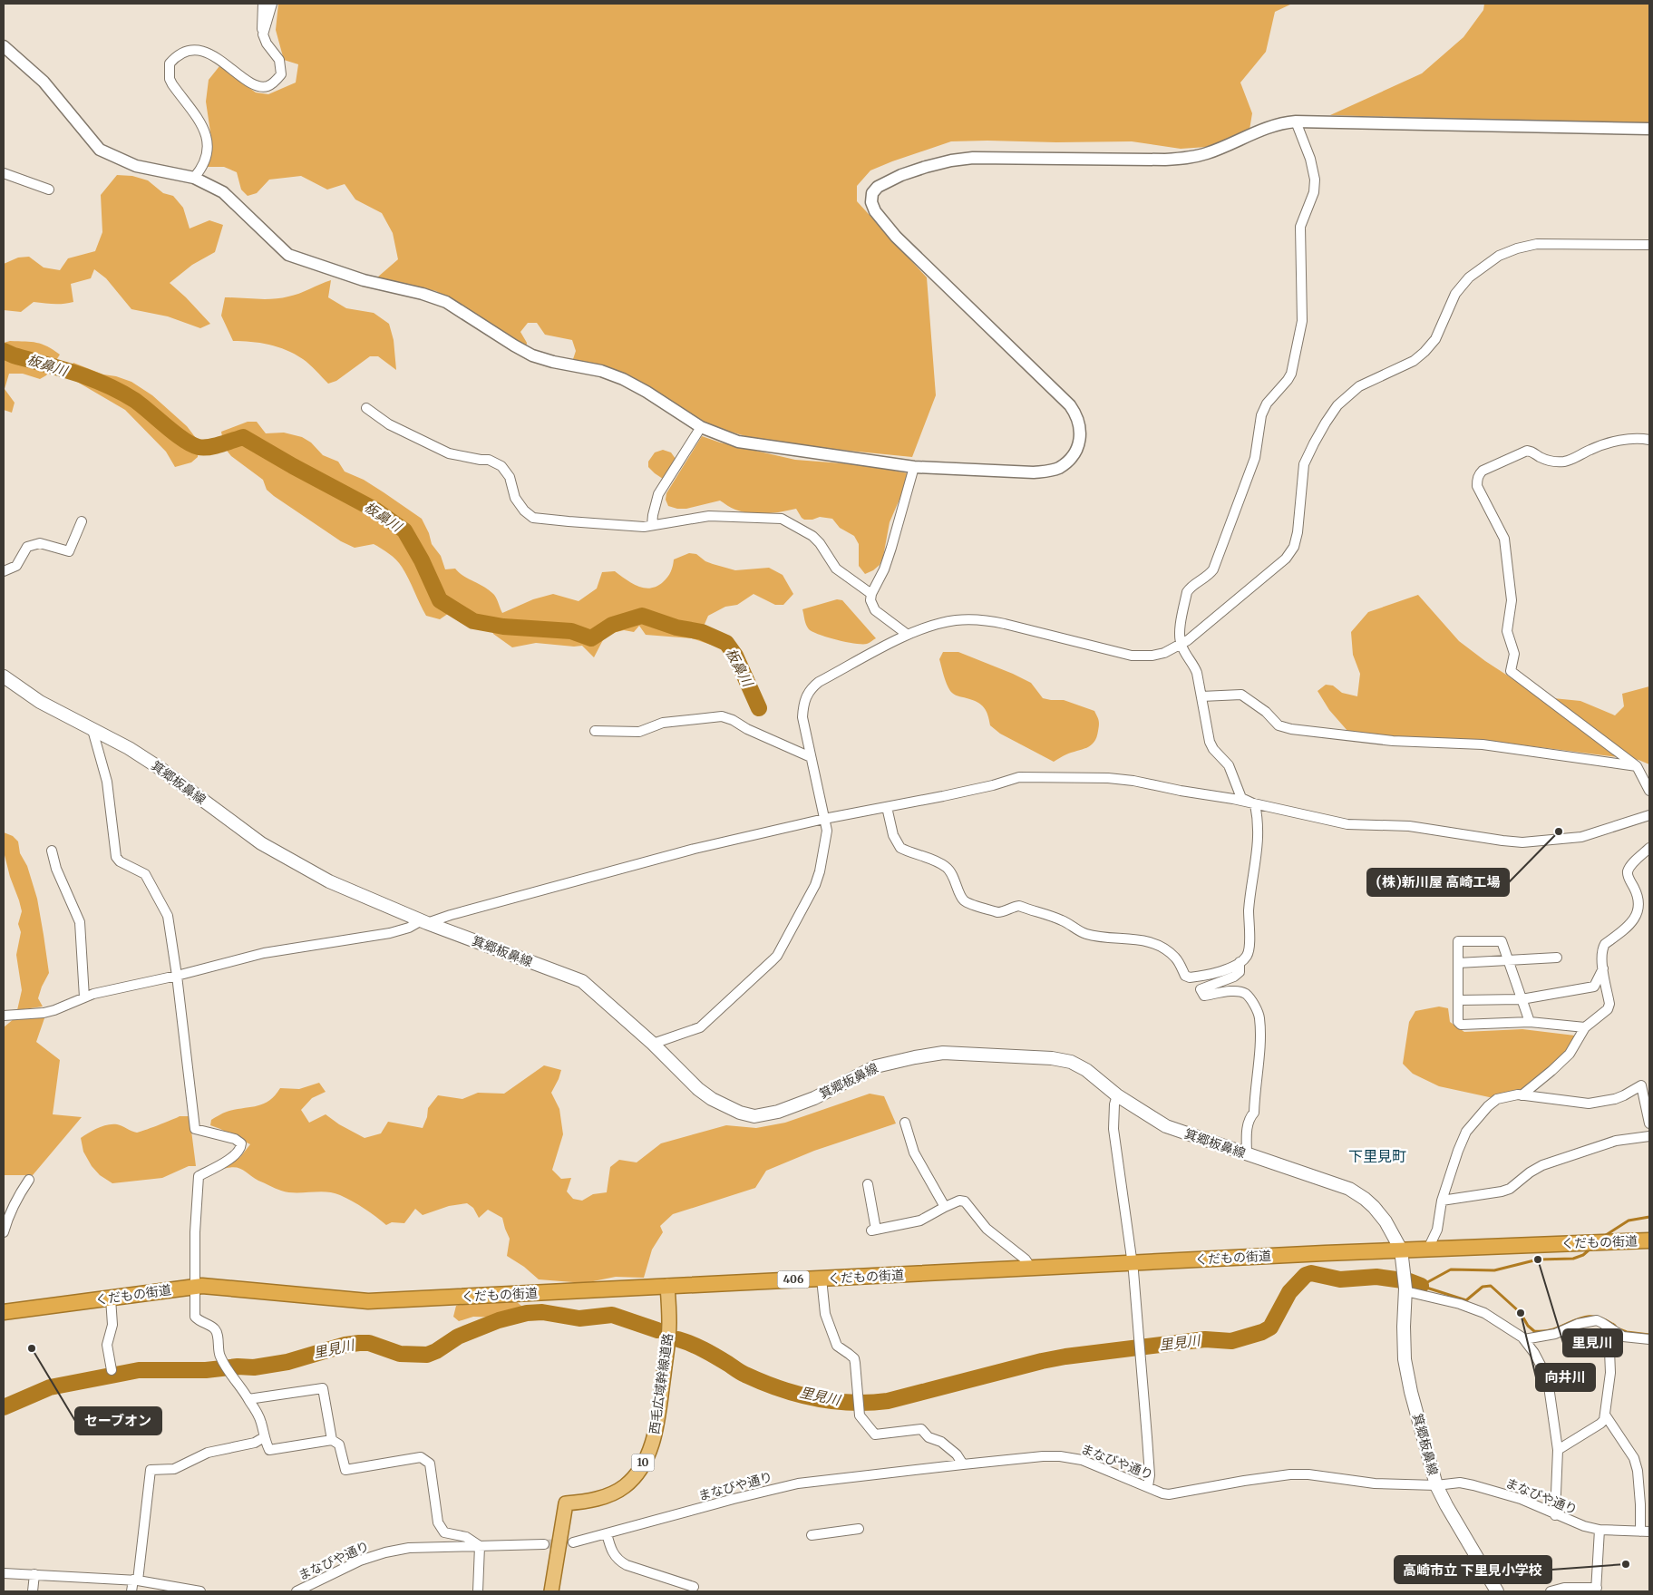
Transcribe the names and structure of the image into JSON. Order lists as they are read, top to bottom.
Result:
{
  "streets": {
    "highway": ["くだもの街道", "406"],
    "main road": ["箕郷板鼻線", "西毛広域幹線道路", "10"],
    "street": ["まなびや通り"]
  },
  "crossings": [
    ["箕郷板鼻線", "くだもの街道"],
    ["箕郷板鼻線", "まなびや通り"],
    ["くだもの街道", "西毛広域幹線道路"]
  ],
  "districts": ["下里見町"],
  "water": ["板鼻川", "里見川"],
  "places": [
    "(株)新川屋 高崎工場",
    "里見川",
    "向井川",
    "セーブオン",
    "高崎市立 下里見小学校"
  ]
}
